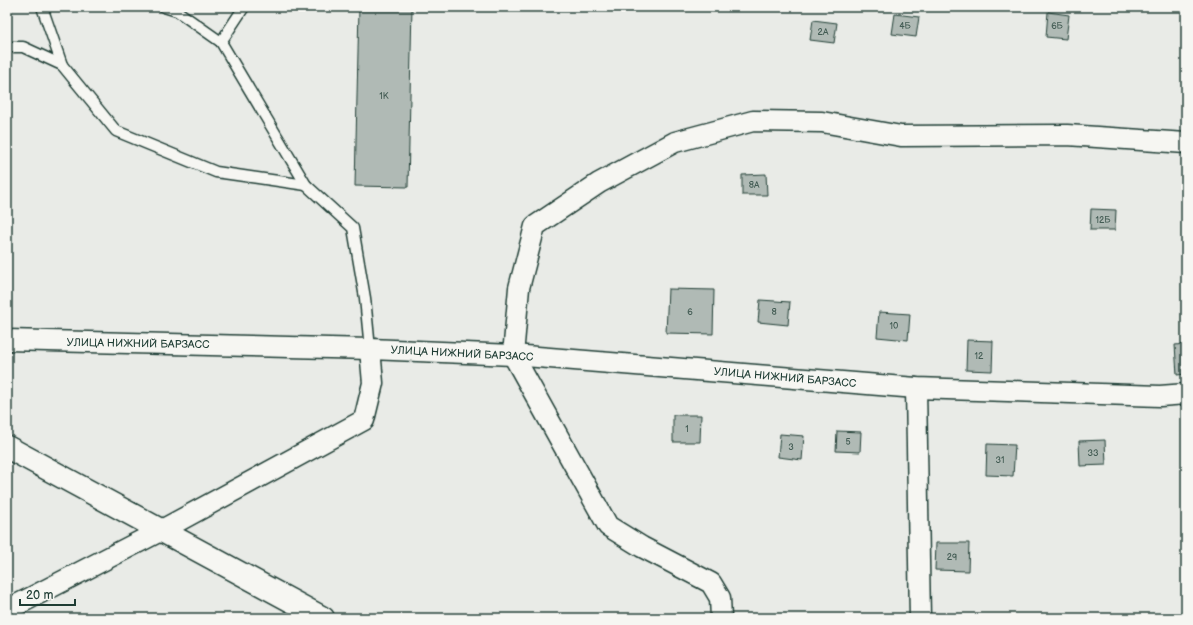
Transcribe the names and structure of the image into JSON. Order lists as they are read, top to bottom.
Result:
{
  "streets": {
    "street": ["УЛИЦА НИЖНИЙ БАРЗАСС"]
  },
  "house_numbers": [
    "4Б",
    "6Б",
    "2А",
    "1К",
    "8А",
    "12Б",
    "6",
    "8",
    "10",
    "12",
    "1",
    "5",
    "3",
    "33",
    "31",
    "29"
  ],
  "scale_bar": "20 m"
}
